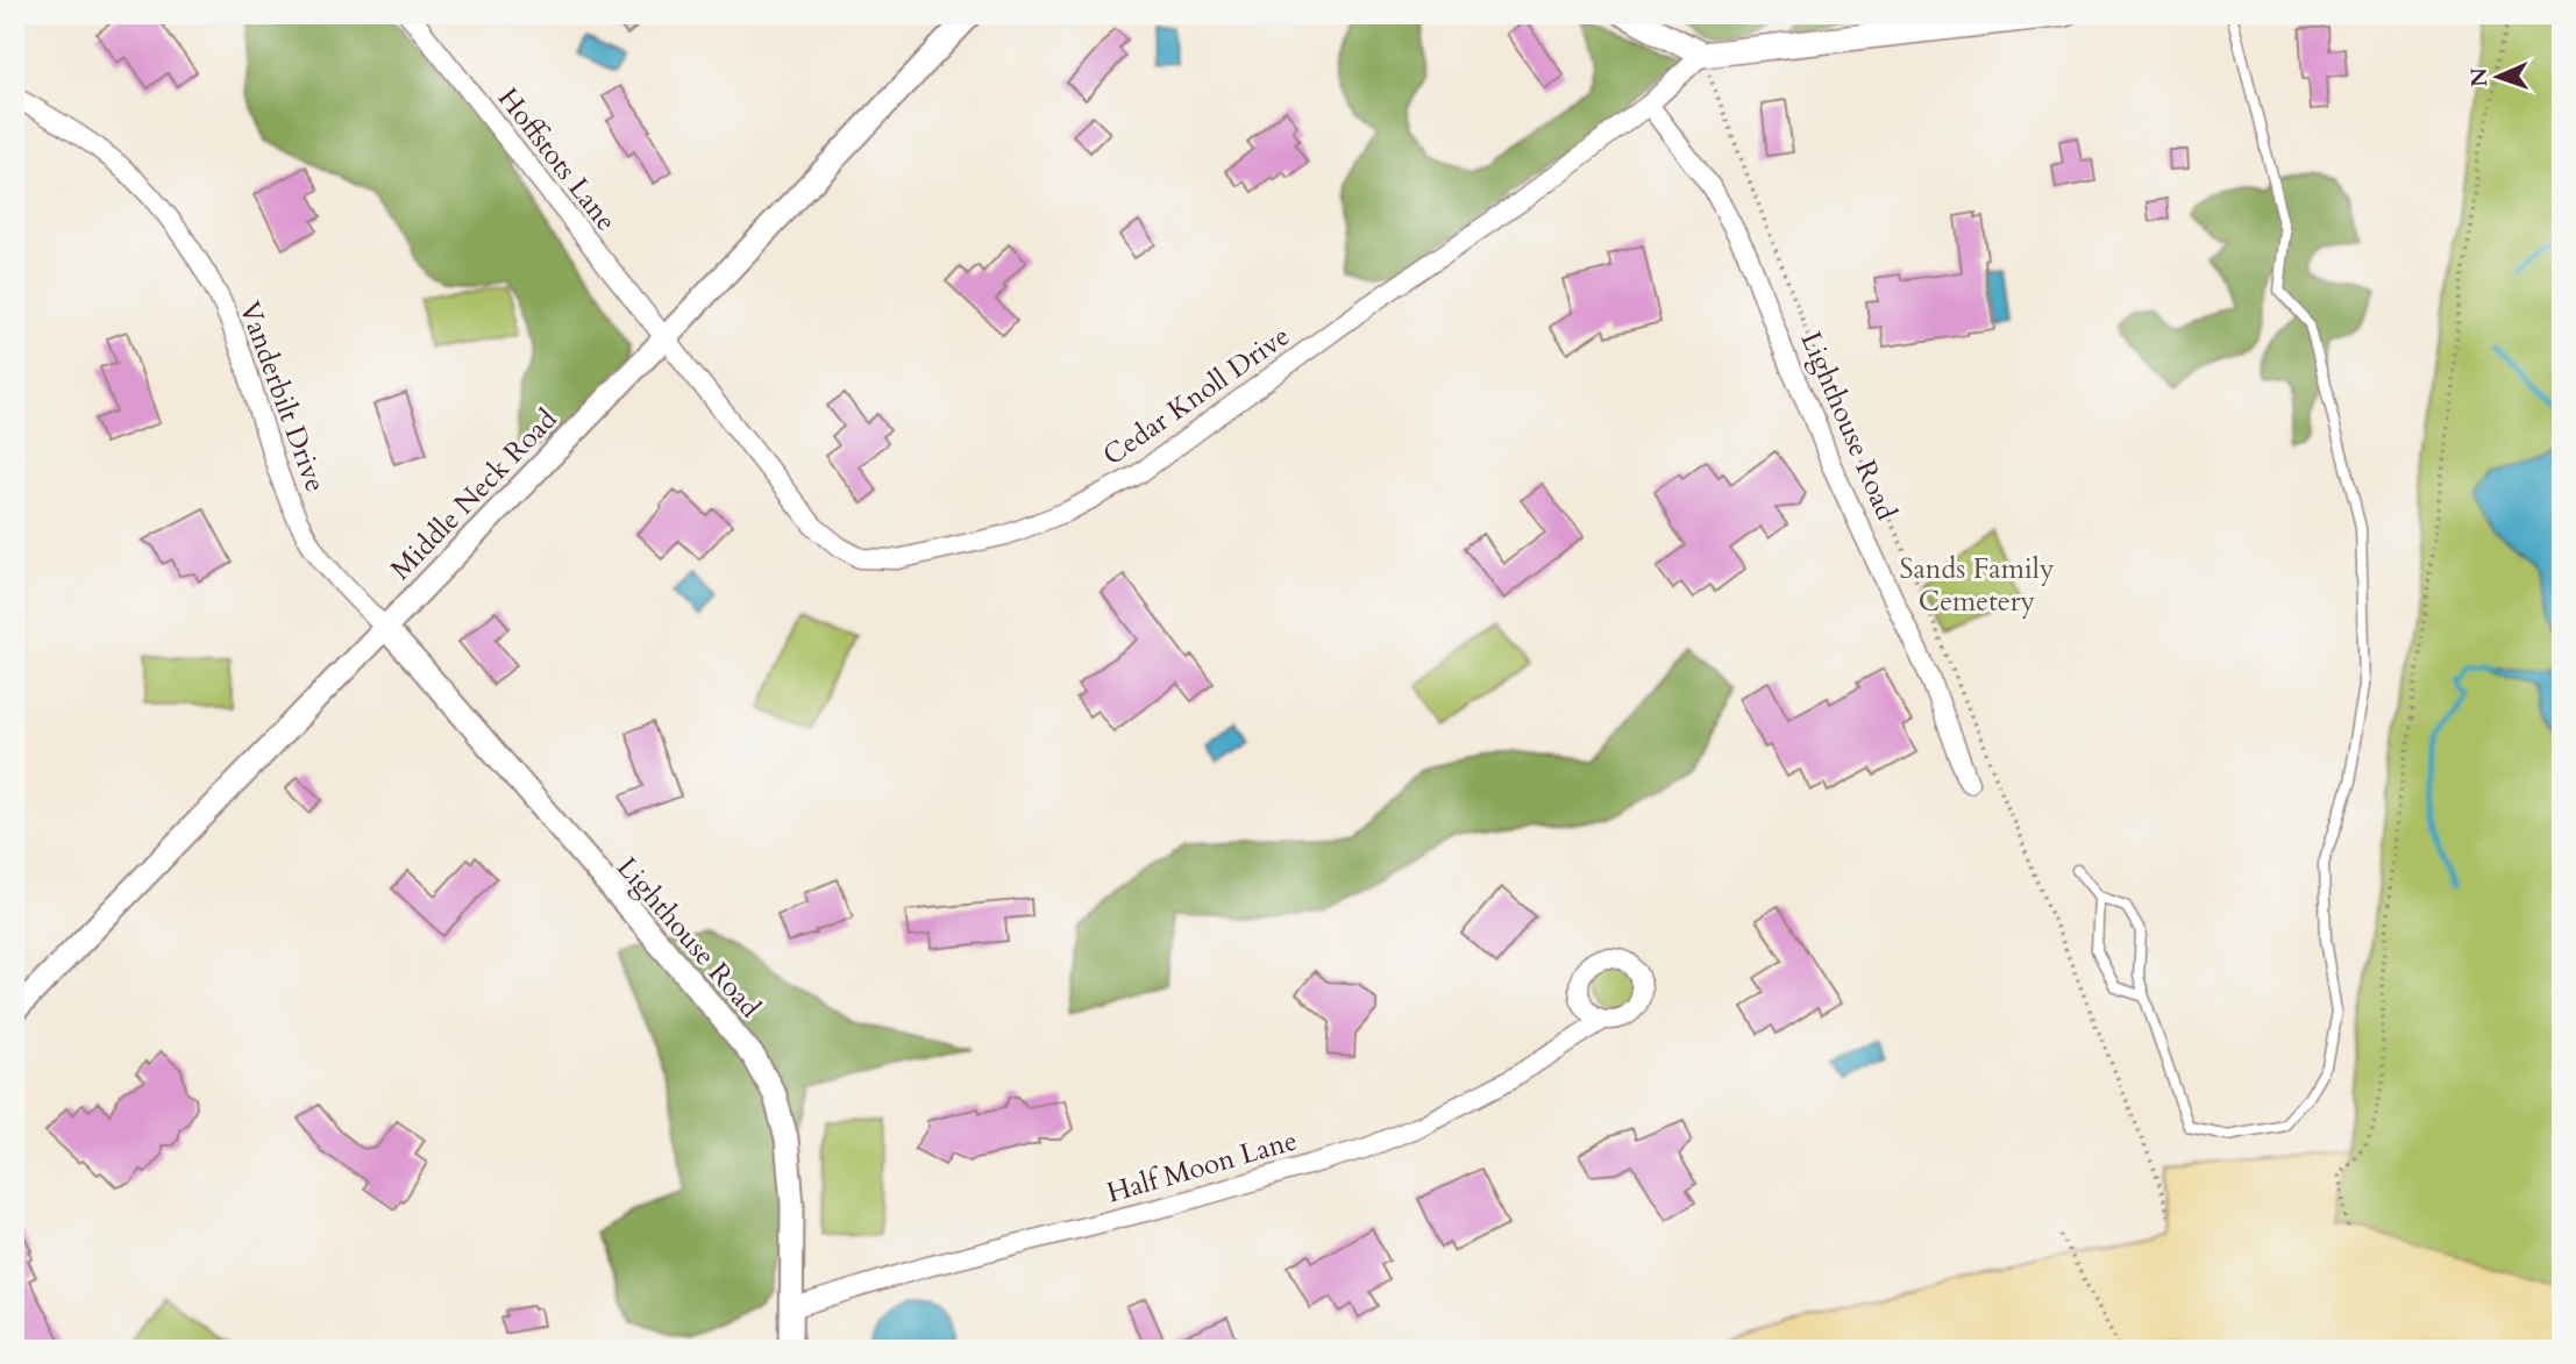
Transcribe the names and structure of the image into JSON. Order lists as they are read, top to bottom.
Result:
{
  "streets": {
    "street": [
      "Hoffstots Lane",
      "Cedar Knoll Drive",
      "Vanderbilt Drive",
      "Lighthouse Road",
      "Middle Neck Road",
      "Half Moon Lane"
    ]
  },
  "crossings": [
    ["Hoffstots Lane", "Cedar Knoll Drive"],
    ["Hoffstots Lane", "Middle Neck Road"],
    ["Cedar Knoll Drive", "Lighthouse Road"],
    ["Cedar Knoll Drive", "Middle Neck Road"],
    ["Vanderbilt Drive", "Lighthouse Road"],
    ["Vanderbilt Drive", "Middle Neck Road"],
    ["Lighthouse Road", "Middle Neck Road"],
    ["Lighthouse Road", "Half Moon Lane"]
  ],
  "parks": ["Sands Family Cemetery"],
  "north": "left"
}
